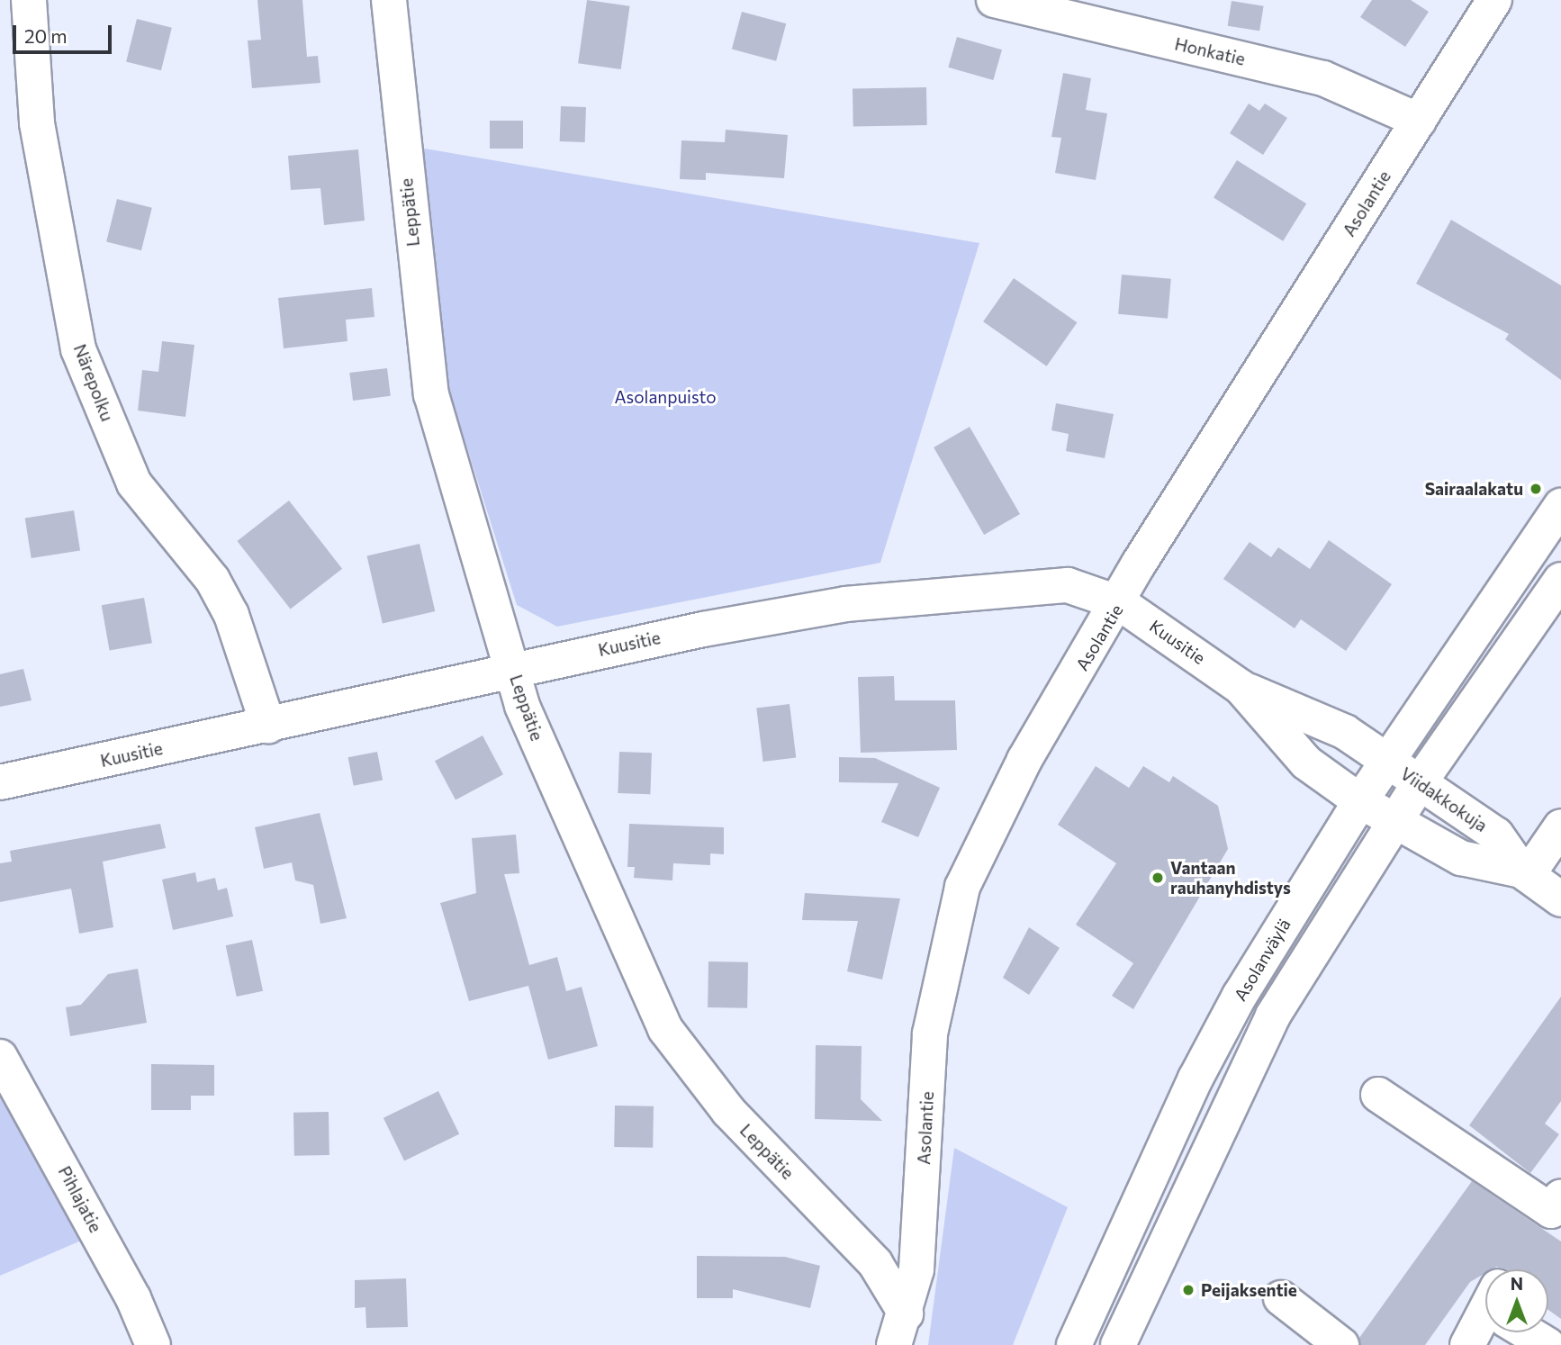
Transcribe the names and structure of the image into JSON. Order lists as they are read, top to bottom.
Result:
{
  "streets": {
    "street": [
      "Honkatie",
      "Asolantie",
      "Leppätie",
      "Närepolku",
      "Kuusitie",
      "Viidakkokuja",
      "Asolanväylä",
      "Pihlajatie"
    ]
  },
  "crossings": [
    ["Honkatie", "Asolantie"],
    ["Asolantie", "Leppätie"],
    ["Asolantie", "Kuusitie"],
    ["Leppätie", "Kuusitie"],
    ["Närepolku", "Kuusitie"],
    ["Kuusitie", "Viidakkokuja"],
    ["Kuusitie", "Asolanväylä"],
    ["Viidakkokuja", "Asolanväylä"]
  ],
  "parks": ["Asolanpuisto"],
  "places": ["Sairaalakatu", "Vantaan rauhanyhdistys", "Peijaksentie"],
  "scale_bar": "20 m",
  "north": "top"
}
